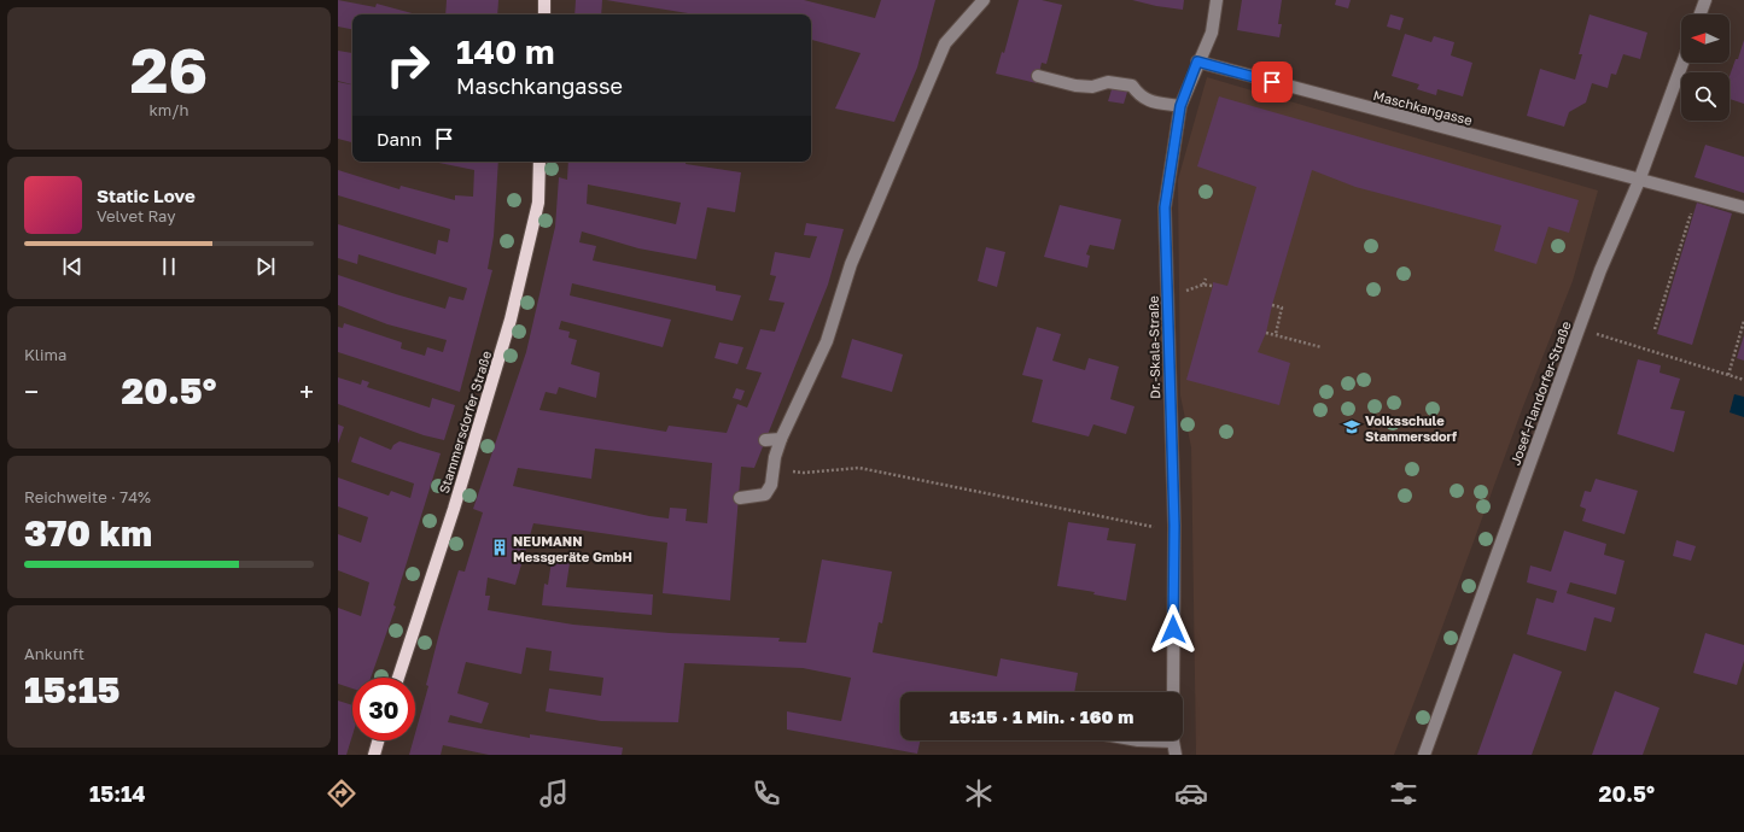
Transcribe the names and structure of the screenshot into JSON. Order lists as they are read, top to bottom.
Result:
{
  "streets": {
    "main road": ["Stammersdorfer Straße"],
    "street": ["Maschkangasse", "Dr.-Skala-Straße", "Josef-Flandorfer-Straße"]
  },
  "crossings": [
    ["Maschkangasse", "Dr.-Skala-Straße"],
    ["Maschkangasse", "Josef-Flandorfer-Straße"]
  ],
  "places": {
    "school or university": ["Volksschule Stammersdorf"],
    "building": ["NEUMANN Messgeräte GmbH"]
  },
  "north": "left",
  "page": {
    "tile": [
      ["26", "km/h"],
      "Klima",
      ["Reichweite · 74%", "370 km"],
      ["Ankunft", "15:15"]
    ],
    "turn": ["140 m", "Maschkangasse"],
    "then": "Dann",
    "song": ["Static Love", "Velvet Ray"],
    "heat": ["−", "20.5°", "+"],
    "limit": "30",
    "trip": "15:15 · 1 Min. · 160 m",
    "tabs": ["15:14", "20.5°"]
  }
}
